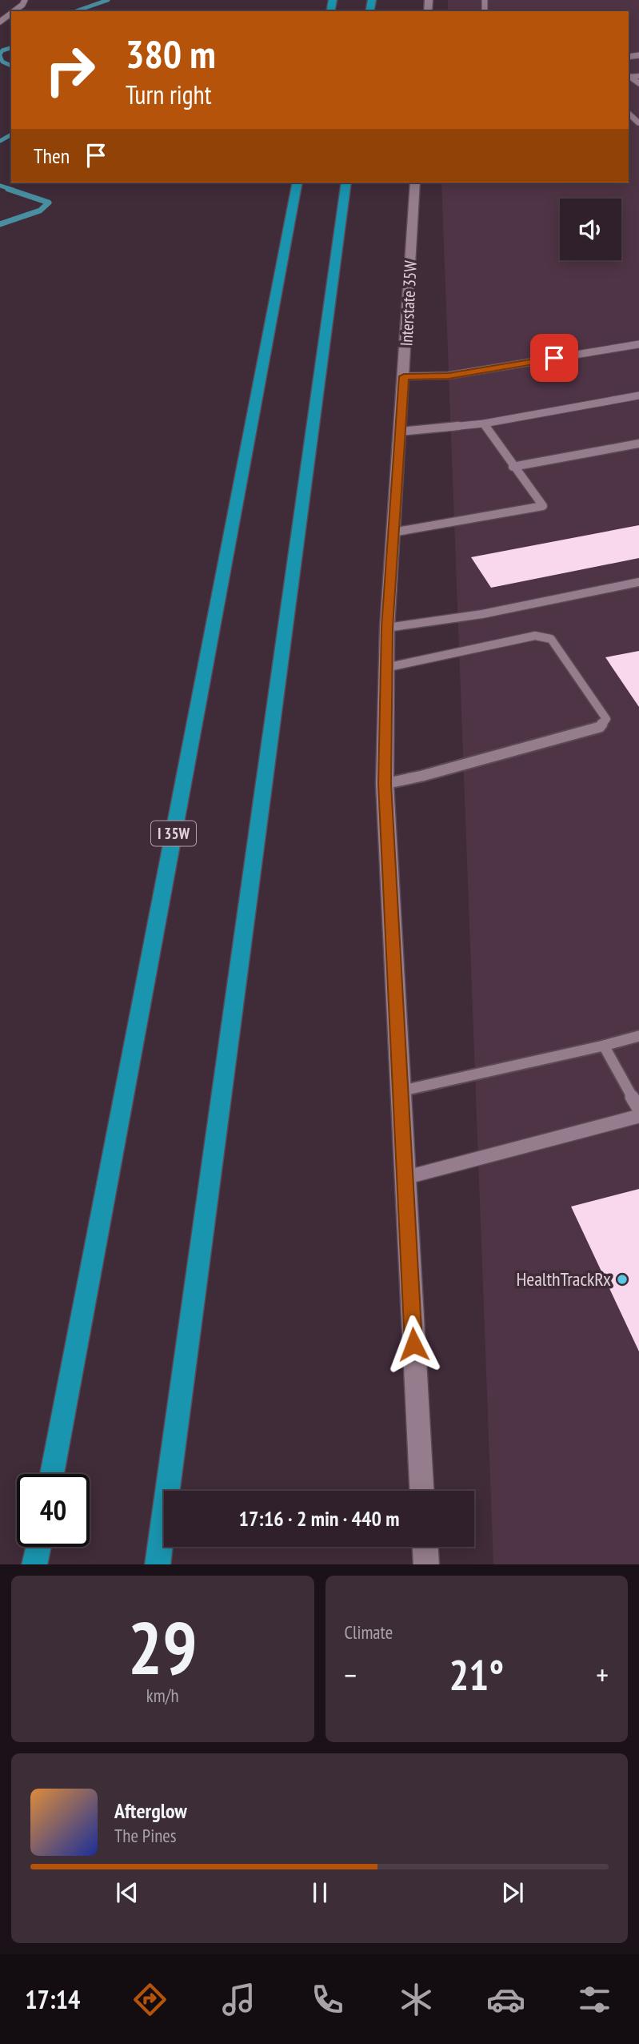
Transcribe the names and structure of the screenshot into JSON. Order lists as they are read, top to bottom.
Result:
{
  "streets": {
    "highway": ["I 35W"],
    "street": ["Interstate 35W"]
  },
  "places": ["HealthTrackRx"],
  "page": {
    "turn": ["380 m", "Turn right"],
    "then": "Then",
    "limit": "40",
    "trip": "17:16 · 2 min · 440 m",
    "tile": [
      ["29", "km/h"],
      "Climate"
    ],
    "heat": ["−", "21°", "+"],
    "song": ["Afterglow", "The Pines"],
    "tabs": "17:14"
  }
}
